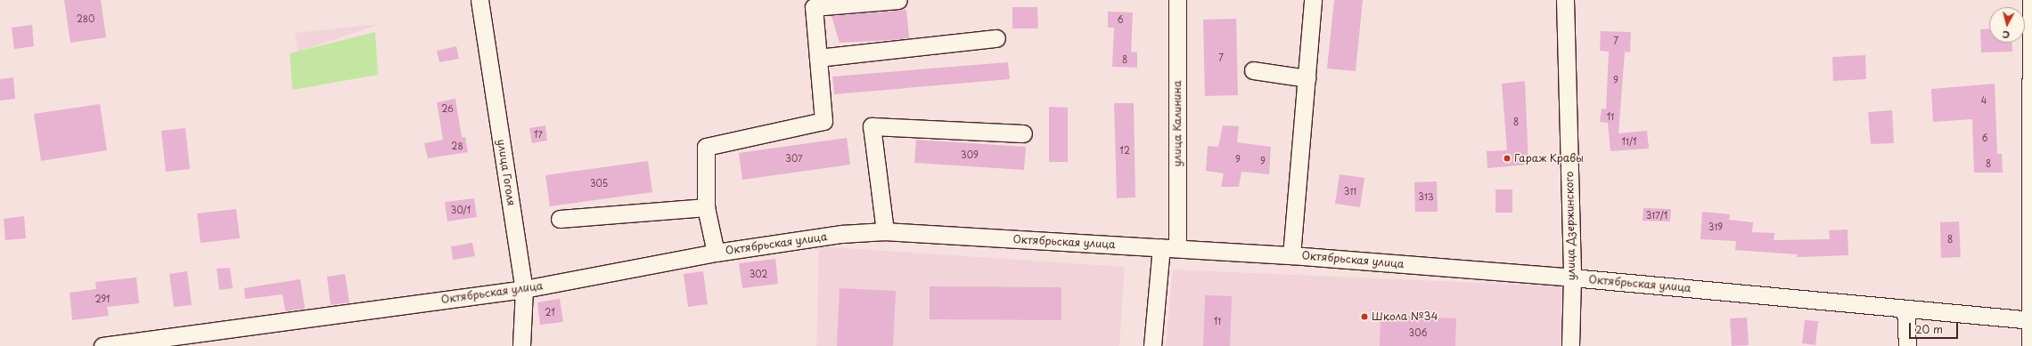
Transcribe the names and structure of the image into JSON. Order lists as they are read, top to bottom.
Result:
{
  "streets": {
    "street": [
      "улица Калинина",
      "улица Гоголя",
      "улица Дзержинского",
      "Октябрьская улица"
    ]
  },
  "crossings": [
    ["улица Калинина", "Октябрьская улица"],
    ["улица Гоголя", "Октябрьская улица"],
    ["улица Дзержинского", "Октябрьская улица"]
  ],
  "places": ["Гараж Кравы", "Школа №34"],
  "house_numbers": [
    "280",
    "6",
    "7",
    "7",
    "8",
    "9",
    "4",
    "26",
    "11",
    "8",
    "17",
    "6",
    "11/1",
    "28",
    "12",
    "309",
    "307",
    "9",
    "9",
    "8",
    "305",
    "311",
    "313",
    "30/1",
    "317/1",
    "319",
    "8",
    "302",
    "291",
    "21",
    "11",
    "306"
  ],
  "scale_bar": "20 m",
  "north": "bottom"
}
